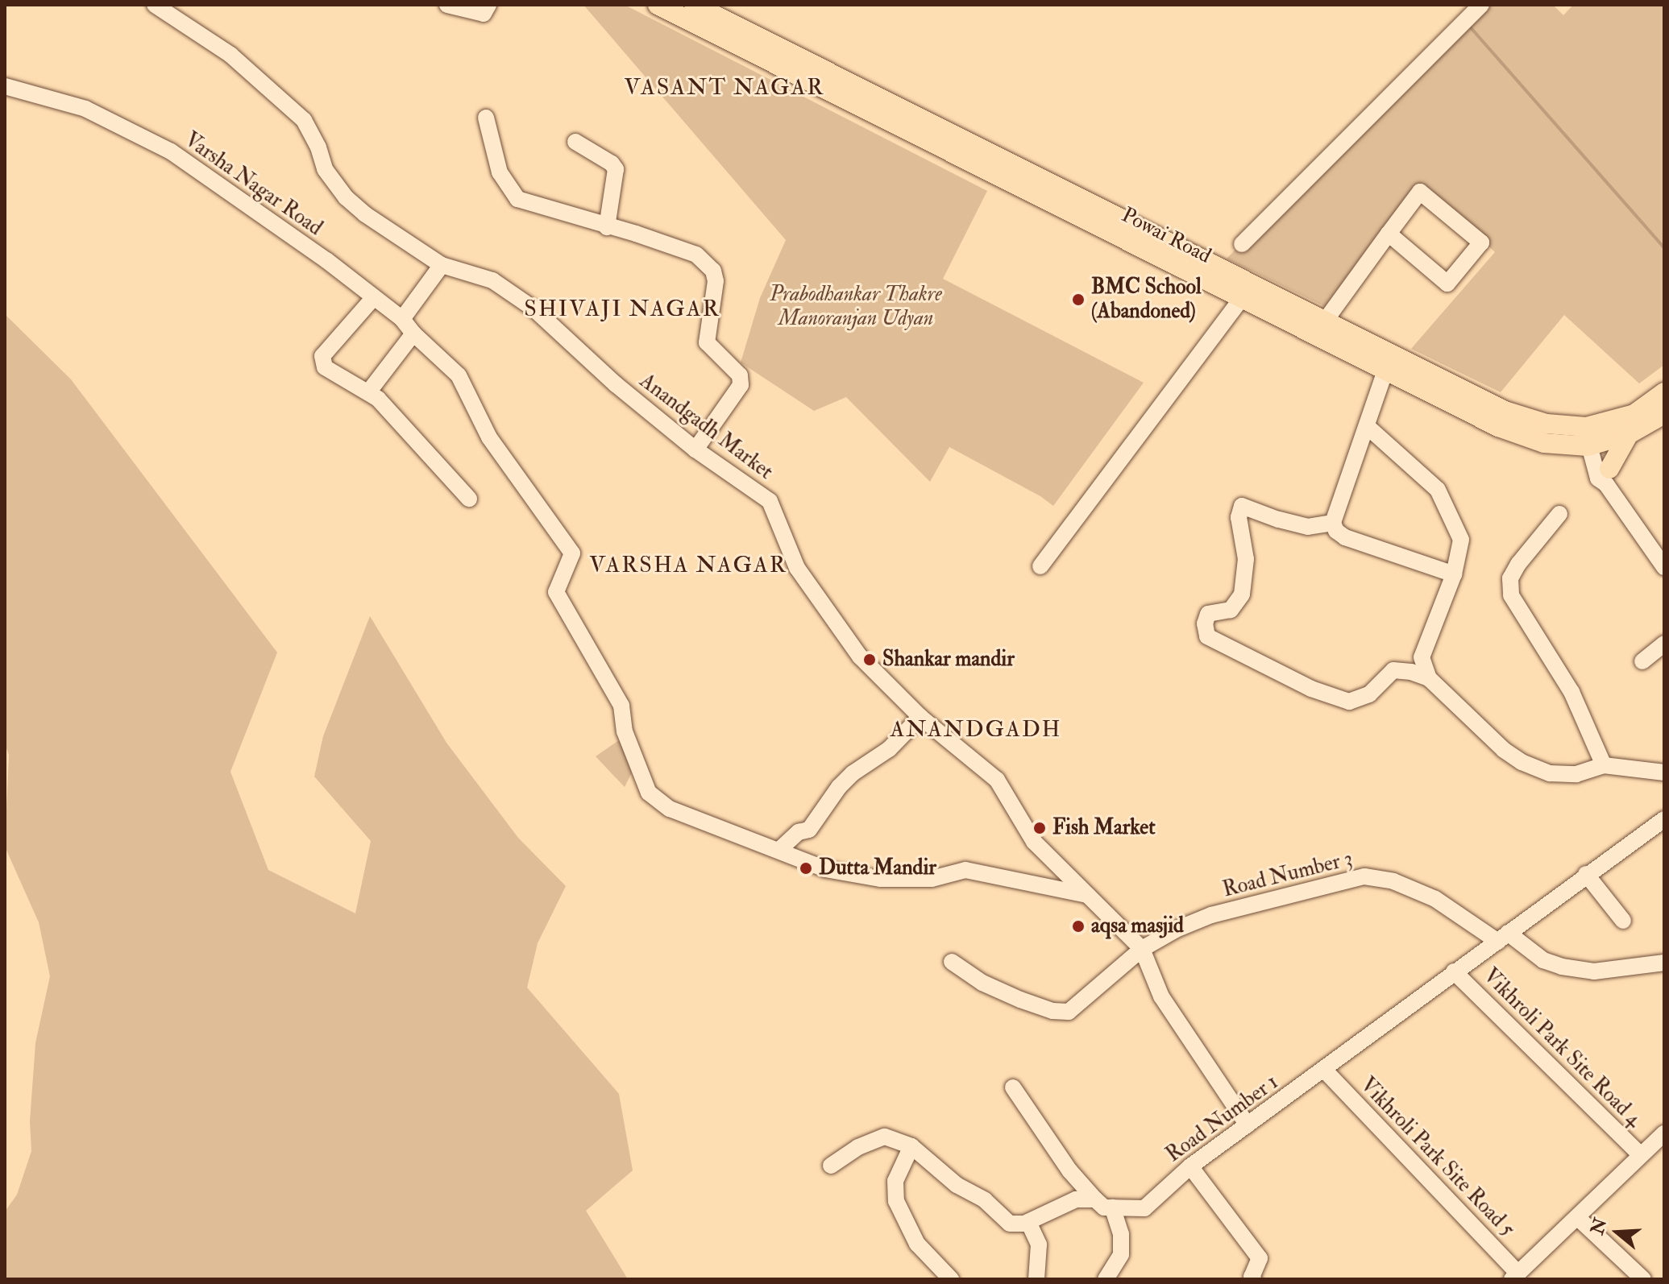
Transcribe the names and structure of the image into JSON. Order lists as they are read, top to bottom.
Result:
{
  "streets": {
    "main road": ["Powai Road"],
    "street": [
      "Varsha Nagar Road",
      "Anandgadh Market",
      "Road Number 3",
      "Vikhroli Park Site Road 4",
      "Road Number 1",
      "Vikhroli Park Site Road 5"
    ]
  },
  "crossings": [
    ["Anandgadh Market", "Road Number 3"],
    ["Anandgadh Market", "Road Number 1"],
    ["Road Number 3", "Road Number 1"],
    ["Vikhroli Park Site Road 4", "Road Number 1"],
    ["Road Number 1", "Vikhroli Park Site Road 5"]
  ],
  "districts": [
    "VASANT NAGAR",
    "SHIVAJI NAGAR",
    "VARSHA NAGAR",
    "ANANDGADH"
  ],
  "parks": ["Prabodhankar Thakre Manoranjan Udyan"],
  "places": [
    "BMC School (Abandoned)",
    "Shankar mandir",
    "Fish Market",
    "Dutta Mandir",
    "aqsa masjid"
  ],
  "north": "left"
}
